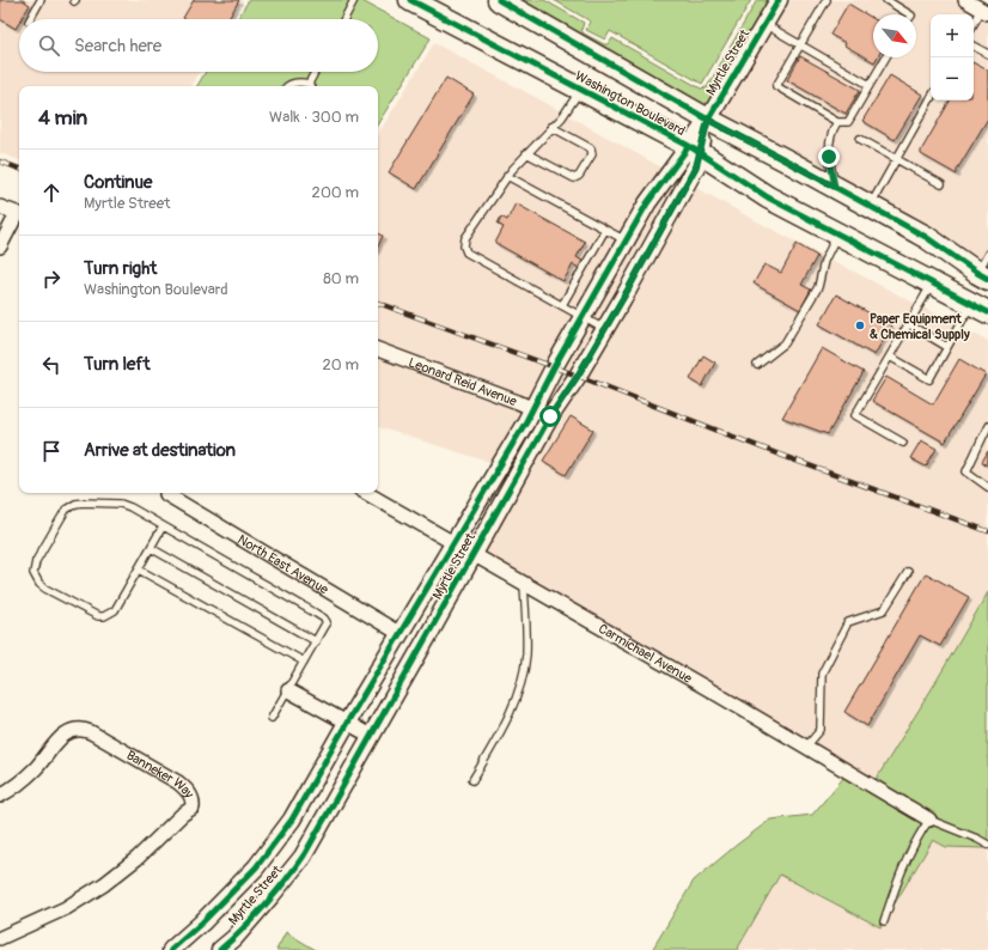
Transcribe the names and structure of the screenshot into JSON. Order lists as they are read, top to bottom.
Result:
{
  "streets": {
    "main road": ["Washington Boulevard"],
    "street": [
      "Myrtle Street",
      "Leonard Reid Avenue",
      "North East Avenue",
      "Carmichael Avenue",
      "Banneker Way"
    ]
  },
  "crossings": [
    ["Myrtle Street", "Washington Boulevard"],
    ["Myrtle Street", "Leonard Reid Avenue"],
    ["Myrtle Street", "North East Avenue"],
    ["Myrtle Street", "Carmichael Avenue"]
  ],
  "places": ["Paper Equipment & Chemical Supply"],
  "north": "bottom right",
  "page": {
    "map_buttons": ["+", "−"],
    "search": "Search here",
    "heading": ["4 min", "Walk · 300 m"],
    "list": [
      ["Continue", "Myrtle Street", "200 m"],
      ["Turn right", "Washington Boulevard", "80 m"],
      ["Turn left", "20 m"],
      "Arrive at destination"
    ]
  }
}
